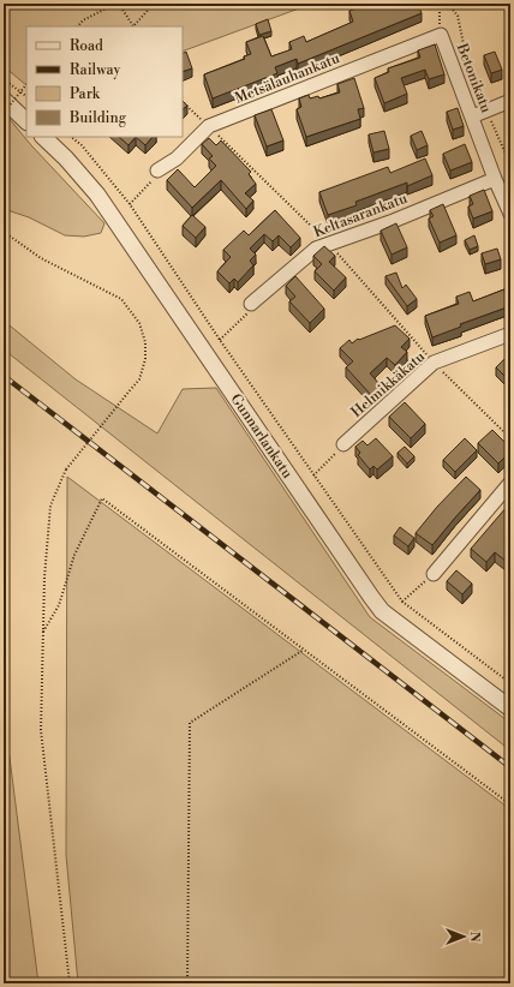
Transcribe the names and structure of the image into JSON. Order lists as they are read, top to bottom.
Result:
{
  "streets": {
    "street": [
      "Metsälauhankatu",
      "Betonikatu",
      "Keltasarankatu",
      "Helmikkäkatu",
      "Gunnarlankatu"
    ]
  },
  "crossings": [
    ["Metsälauhankatu", "Betonikatu"],
    ["Betonikatu", "Keltasarankatu"]
  ],
  "legend": [
    "Road",
    "Railway",
    "Park",
    "Building"
  ],
  "north": "right"
}
